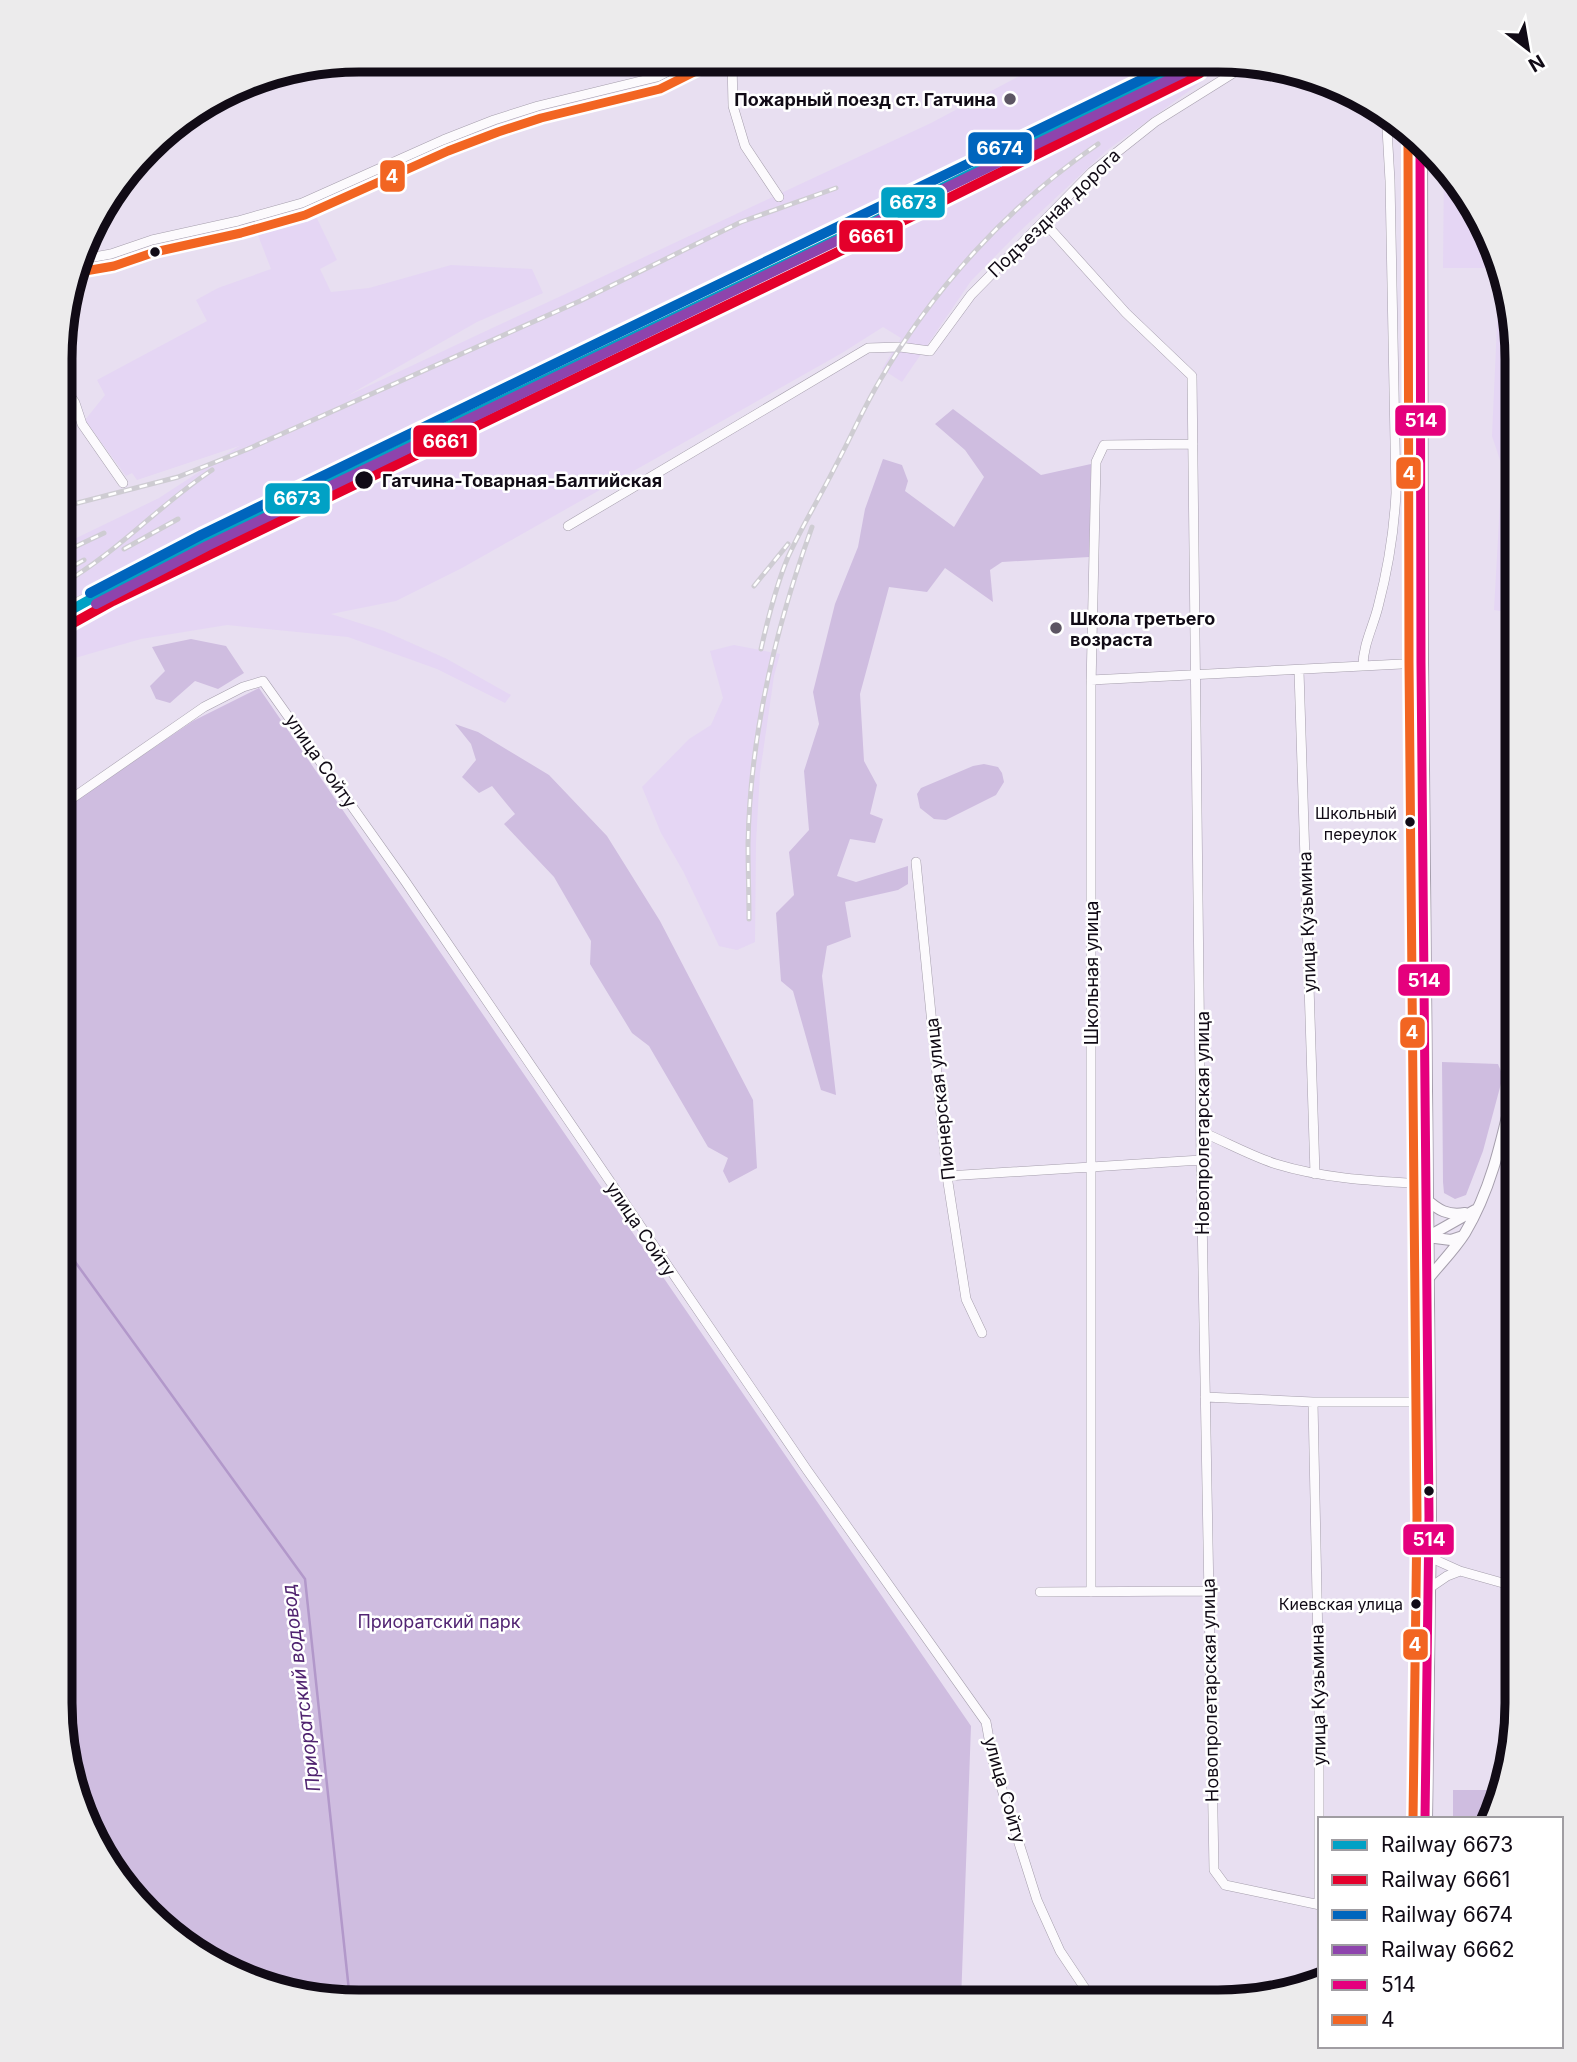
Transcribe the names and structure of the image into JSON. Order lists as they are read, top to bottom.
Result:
{
  "streets": {
    "street": [
      "Подъездная дорога",
      "улица Сойту",
      "улица Кузьмина",
      "Школьная улица",
      "Пионерская улица",
      "Новопролетарская улица"
    ]
  },
  "crossings": [
    ["Подъездная дорога", "Новопролетарская улица"],
    ["Школьная улица", "Новопролетарская улица"]
  ],
  "water": ["Приоратский водовод"],
  "parks": ["Приоратский парк"],
  "places": [
    "Пожарный поезд ст. Гатчина",
    "Гатчина-Товарная-Балтийская",
    "Школа третьего возраста",
    "Школьный переулок",
    "Киевская улица"
  ],
  "lines": [
    "rail line 6673",
    "rail line 6674",
    "transit line 4",
    "rail line 6661",
    "rail line 6662",
    "transit line 514"
  ],
  "legend": [
    "Railway 6673",
    "Railway 6661",
    "Railway 6674",
    "Railway 6662",
    "514",
    "4"
  ],
  "north": "bottom right"
}
